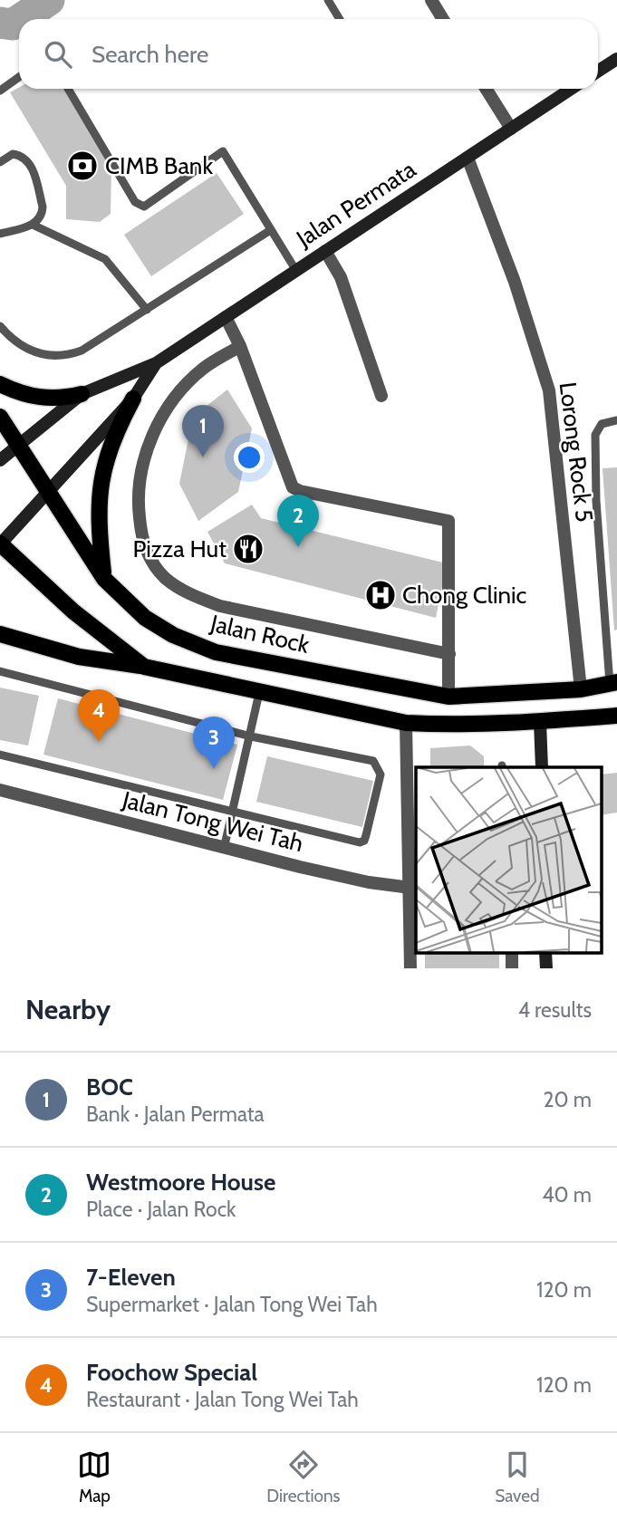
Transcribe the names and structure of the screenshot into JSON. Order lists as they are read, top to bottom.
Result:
{
  "streets": {
    "main road": ["Jalan Rock"],
    "street": ["Jalan Permata", "Lorong Rock 5", "Jalan Tong Wei Tah"]
  },
  "crossings": [
    ["Jalan Permata", "Lorong Rock 5"],
    ["Lorong Rock 5", "Jalan Rock"]
  ],
  "places": {
    "bank": ["CIMB Bank"],
    "restaurant": ["Pizza Hut"],
    "hospital": ["Chong Clinic"]
  },
  "page": {
    "search": "Search here",
    "pins": [
      "1",
      "2",
      "4",
      "3"
    ],
    "heading": ["Nearby", "4 results"],
    "list": [
      {
        "mark": "1",
        "name": "BOC",
        "note": "Bank · Jalan Permata",
        "value": "20 m"
      },
      {
        "mark": "2",
        "name": "Westmoore House",
        "note": "Place · Jalan Rock",
        "value": "40 m"
      },
      {
        "mark": "3",
        "name": "7-Eleven",
        "note": "Supermarket · Jalan Tong Wei Tah",
        "value": "120 m"
      },
      {
        "mark": "4",
        "name": "Foochow Special",
        "note": "Restaurant · Jalan Tong Wei Tah",
        "value": "120 m"
      }
    ],
    "nav": ["Map", "Directions", "Saved"]
  }
}
